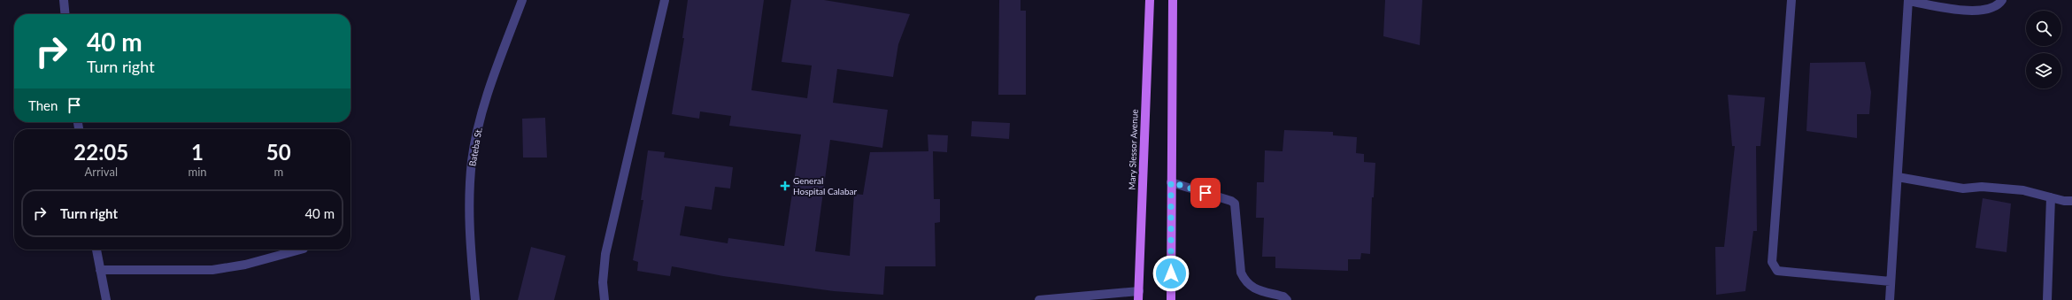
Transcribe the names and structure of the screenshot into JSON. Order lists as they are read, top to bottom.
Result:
{
  "streets": {
    "main road": ["Mary Slessor Avenue"],
    "street": ["Bateba St."]
  },
  "places": {
    "health": ["General Hospital Calabar"]
  },
  "page": {
    "turn": ["40 m", "Turn right"],
    "then": "Then",
    "eta": [
      "22:05",
      "Arrival",
      "1",
      "min",
      "50",
      "m"
    ],
    "list": [
      {
        "name": "Turn right",
        "value": "40 m"
      }
    ]
  }
}
